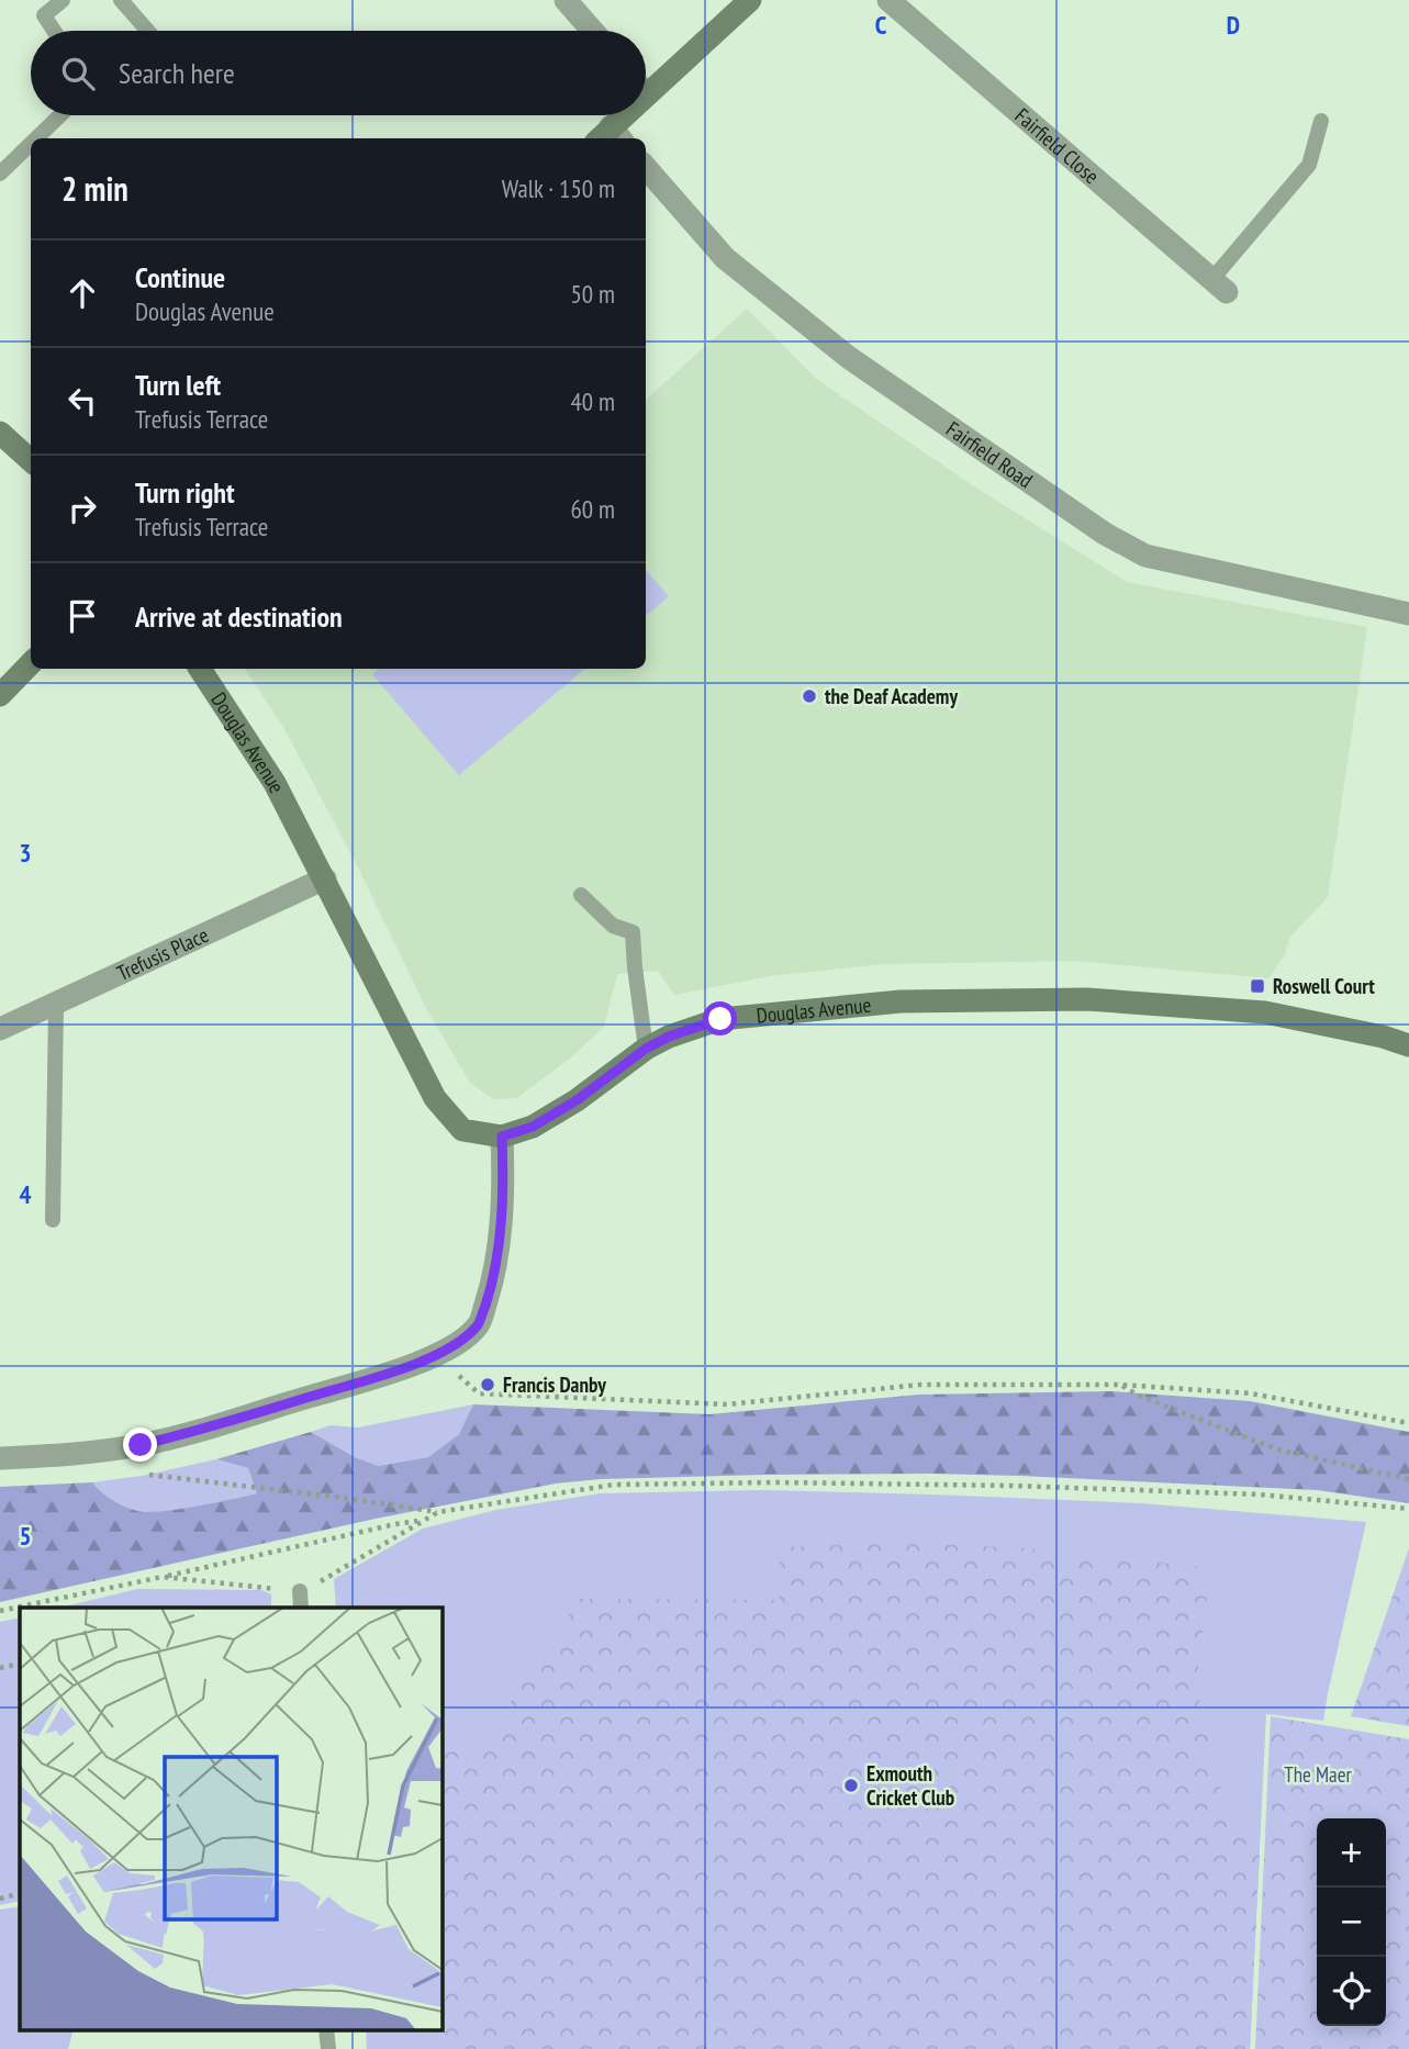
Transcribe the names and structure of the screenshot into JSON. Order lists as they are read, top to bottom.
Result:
{
  "streets": {
    "street": [
      "Fairfield Close",
      "Fairfield Road",
      "Douglas Avenue",
      "Trefusis Place"
    ]
  },
  "crossings": [
    ["Douglas Avenue", "Trefusis Place"]
  ],
  "parks": ["The Maer"],
  "places": {
    "other": ["the Deaf Academy", "Francis Danby", "Exmouth Cricket Club"],
    "transit": ["Roswell Court"]
  },
  "page": {
    "search": "Search here",
    "heading": ["2 min", "Walk · 150 m"],
    "list": [
      ["Continue", "Douglas Avenue", "50 m"],
      ["Turn left", "Trefusis Terrace", "40 m"],
      ["Turn right", "Trefusis Terrace", "60 m"],
      "Arrive at destination"
    ],
    "map_buttons": ["+", "−"]
  },
  "grid": {
    "columns": ["C", "D"],
    "rows": ["3", "4", "5"]
  }
}
